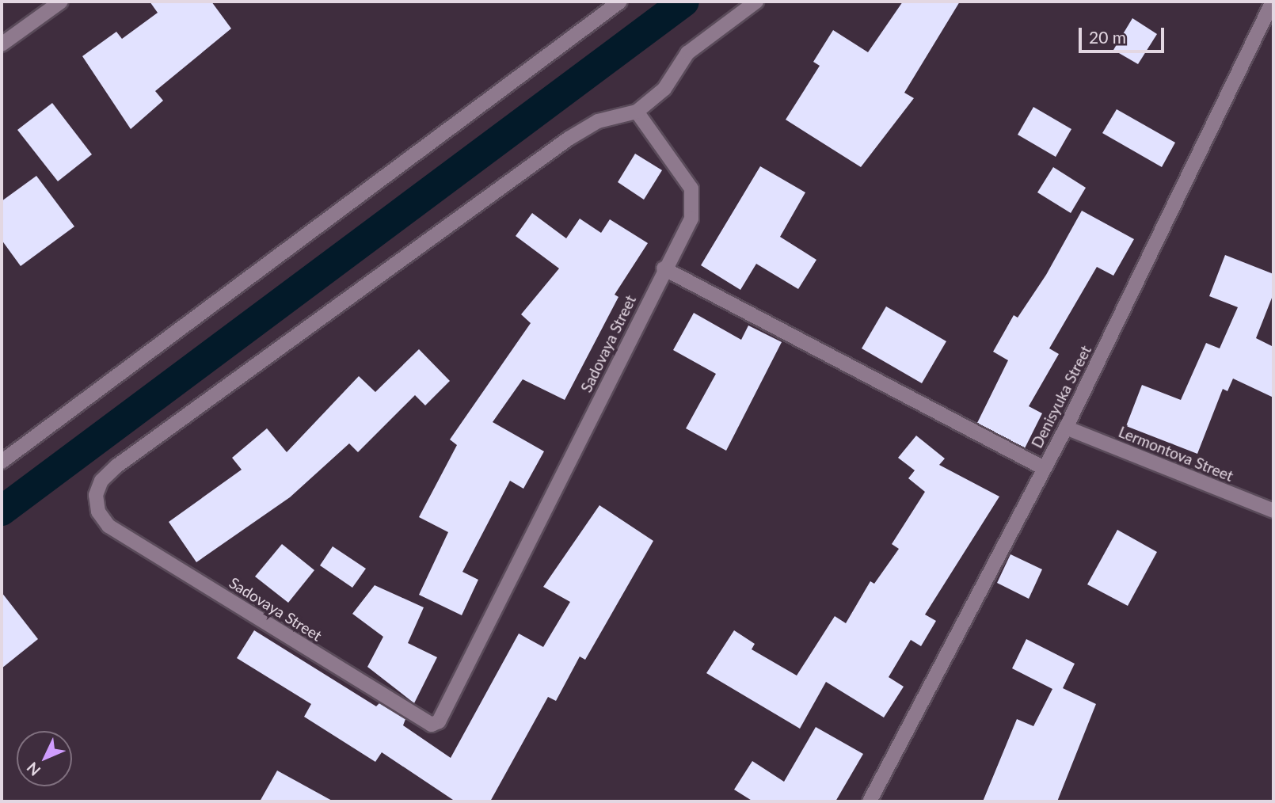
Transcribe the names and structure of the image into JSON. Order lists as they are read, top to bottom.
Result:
{
  "streets": {
    "street": ["Sadovaya Street", "Denisyuka Street", "Lermontova Street"]
  },
  "crossings": [
    ["Denisyuka Street", "Lermontova Street"]
  ],
  "scale_bar": "20 m",
  "north": "bottom left"
}
